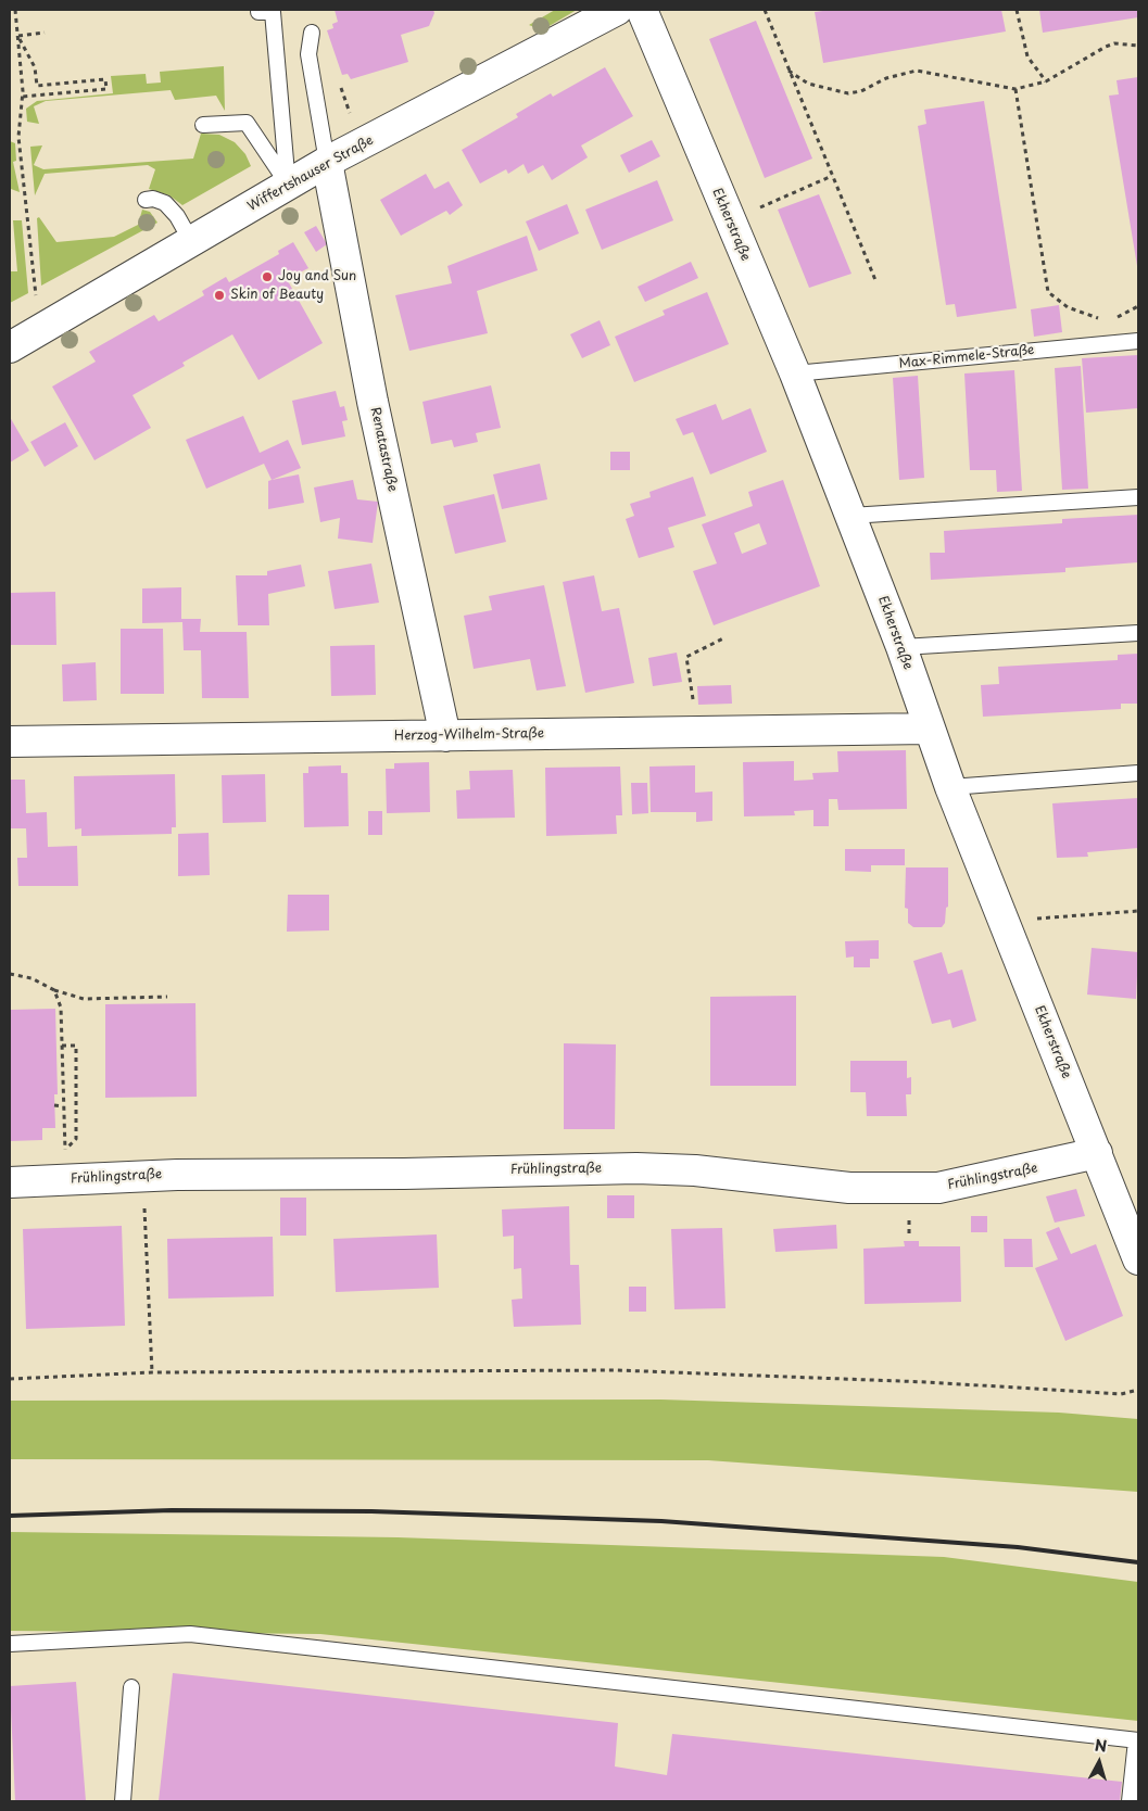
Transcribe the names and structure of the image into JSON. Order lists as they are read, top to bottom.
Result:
{
  "streets": {
    "street": [
      "Wiffertshauser Straße",
      "Ekherstraße",
      "Renatastraße",
      "Herzog-Wilhelm-Straße",
      "Frühlingstraße"
    ],
    "lane": ["Max-Rimmele-Straße"]
  },
  "crossings": [
    ["Wiffertshauser Straße", "Renatastraße"],
    ["Ekherstraße", "Max-Rimmele-Straße"],
    ["Ekherstraße", "Herzog-Wilhelm-Straße"],
    ["Ekherstraße", "Frühlingstraße"],
    ["Renatastraße", "Herzog-Wilhelm-Straße"]
  ],
  "places": ["Joy and Sun", "Skin of Beauty"],
  "north": "top"
}
